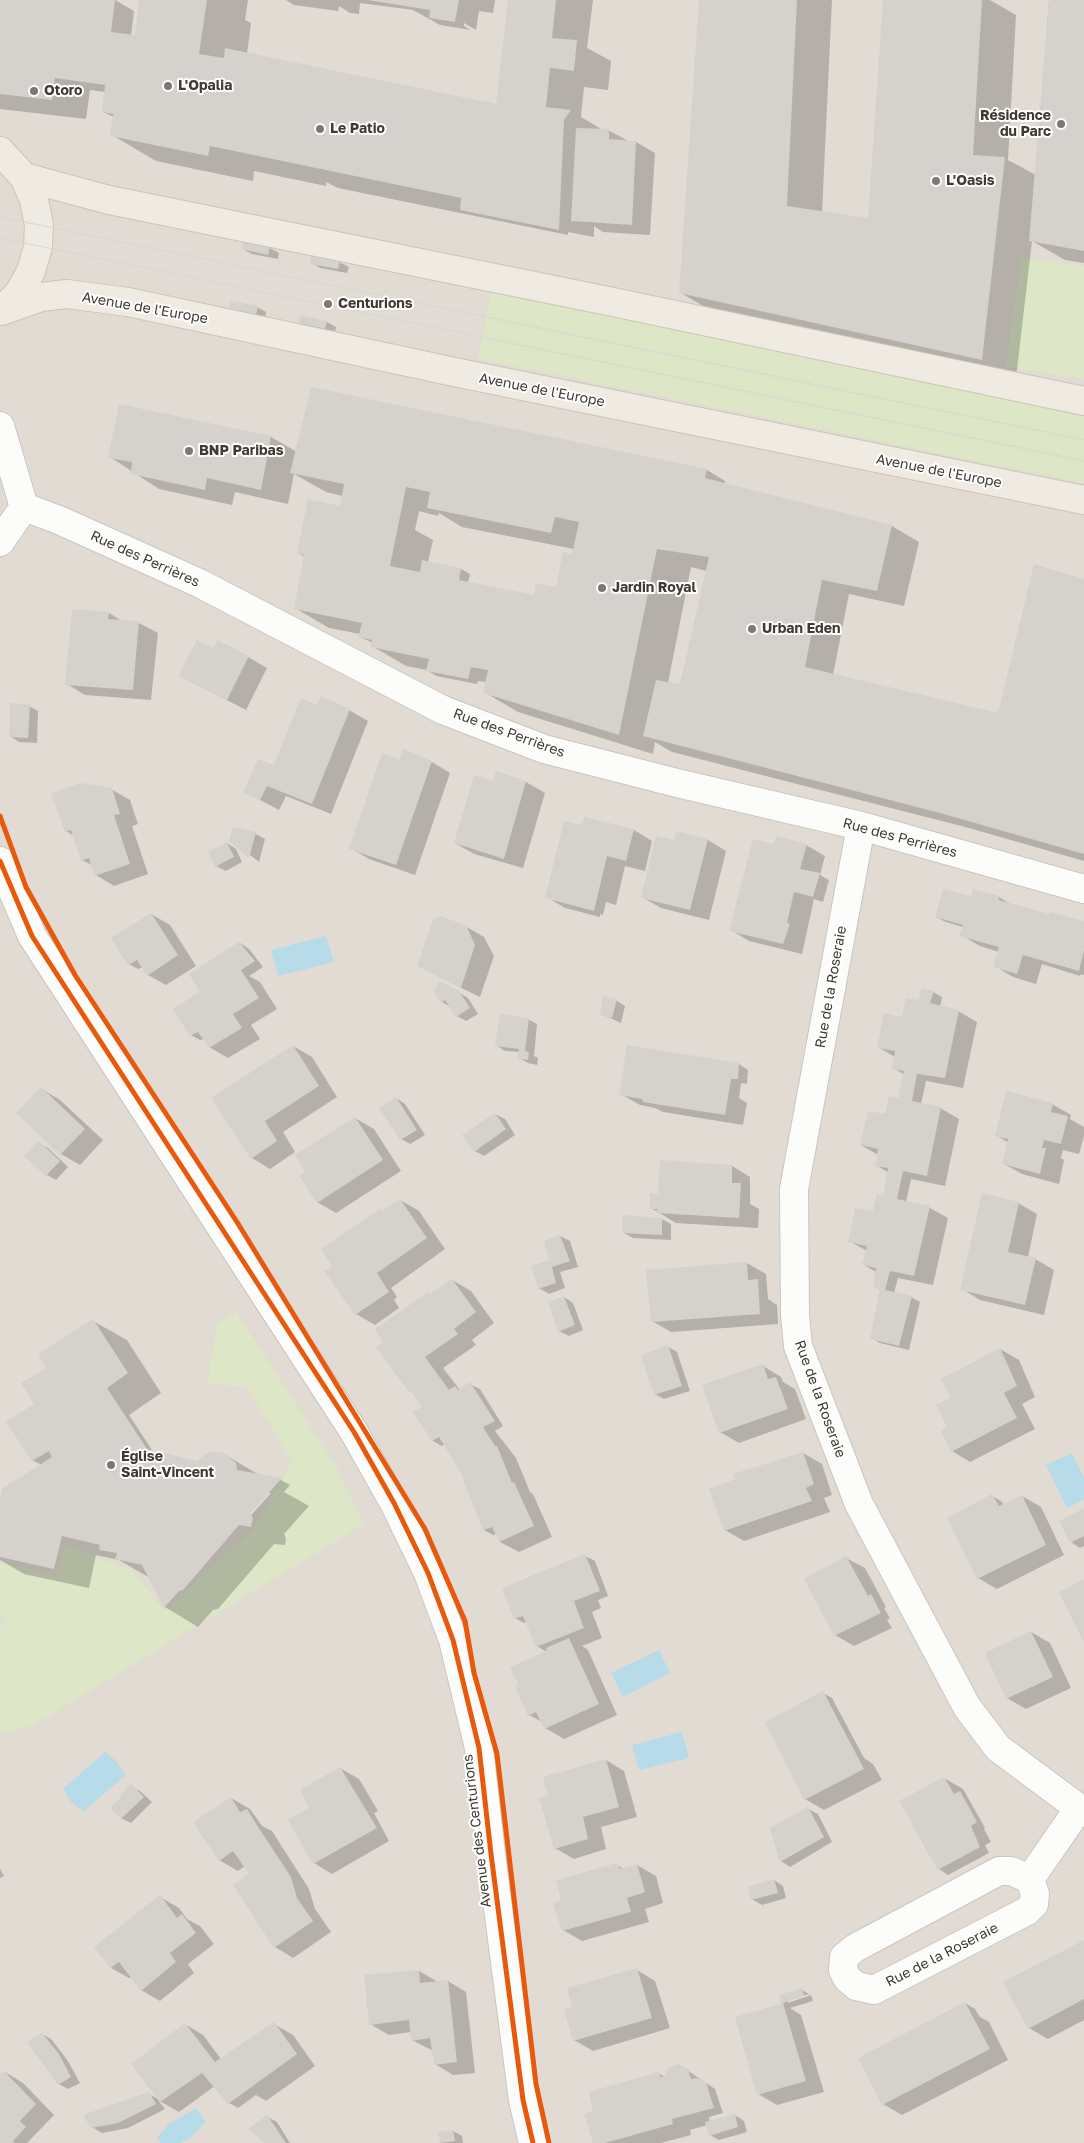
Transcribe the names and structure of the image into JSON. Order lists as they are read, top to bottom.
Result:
{
  "streets": {
    "main road": ["Avenue de l'Europe"],
    "street": ["Rue des Perrières", "Rue de la Roseraie", "Avenue des Centurions"]
  },
  "crossings": [
    ["Rue des Perrières", "Rue de la Roseraie"]
  ],
  "places": [
    "L'Opalia",
    "Otoro",
    "Résidence du Parc",
    "Le Patio",
    "L'Oasis",
    "Centurions",
    "BNP Paribas",
    "Jardin Royal",
    "Urban Eden",
    "Église Saint-Vincent"
  ]
}
